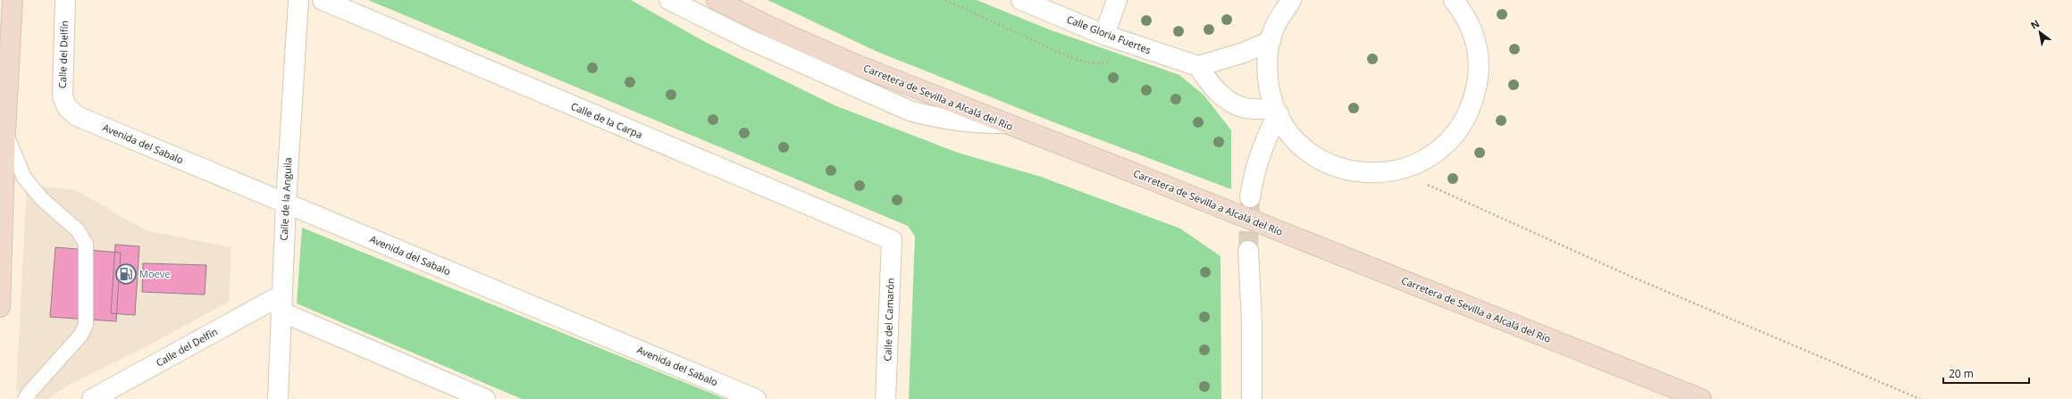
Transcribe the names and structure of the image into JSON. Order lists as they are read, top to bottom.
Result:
{
  "streets": {
    "main road": ["Carretera de Sevilla a Alcalá del Río"],
    "street": [
      "Calle Gloria Fuertes",
      "Calle del Delfín",
      "Calle de la Carpa",
      "Avenida del Sabalo",
      "Calle de la Anguila",
      "Calle del Camarón"
    ]
  },
  "crossings": [
    ["Calle del Delfín", "Avenida del Sabalo"],
    ["Calle del Delfín", "Calle de la Anguila"],
    ["Calle de la Carpa", "Calle del Camarón"],
    ["Avenida del Sabalo", "Calle de la Anguila"]
  ],
  "places": {
    "fuel station": ["Moeve"]
  },
  "scale_bar": "20 m",
  "north": "top left"
}
